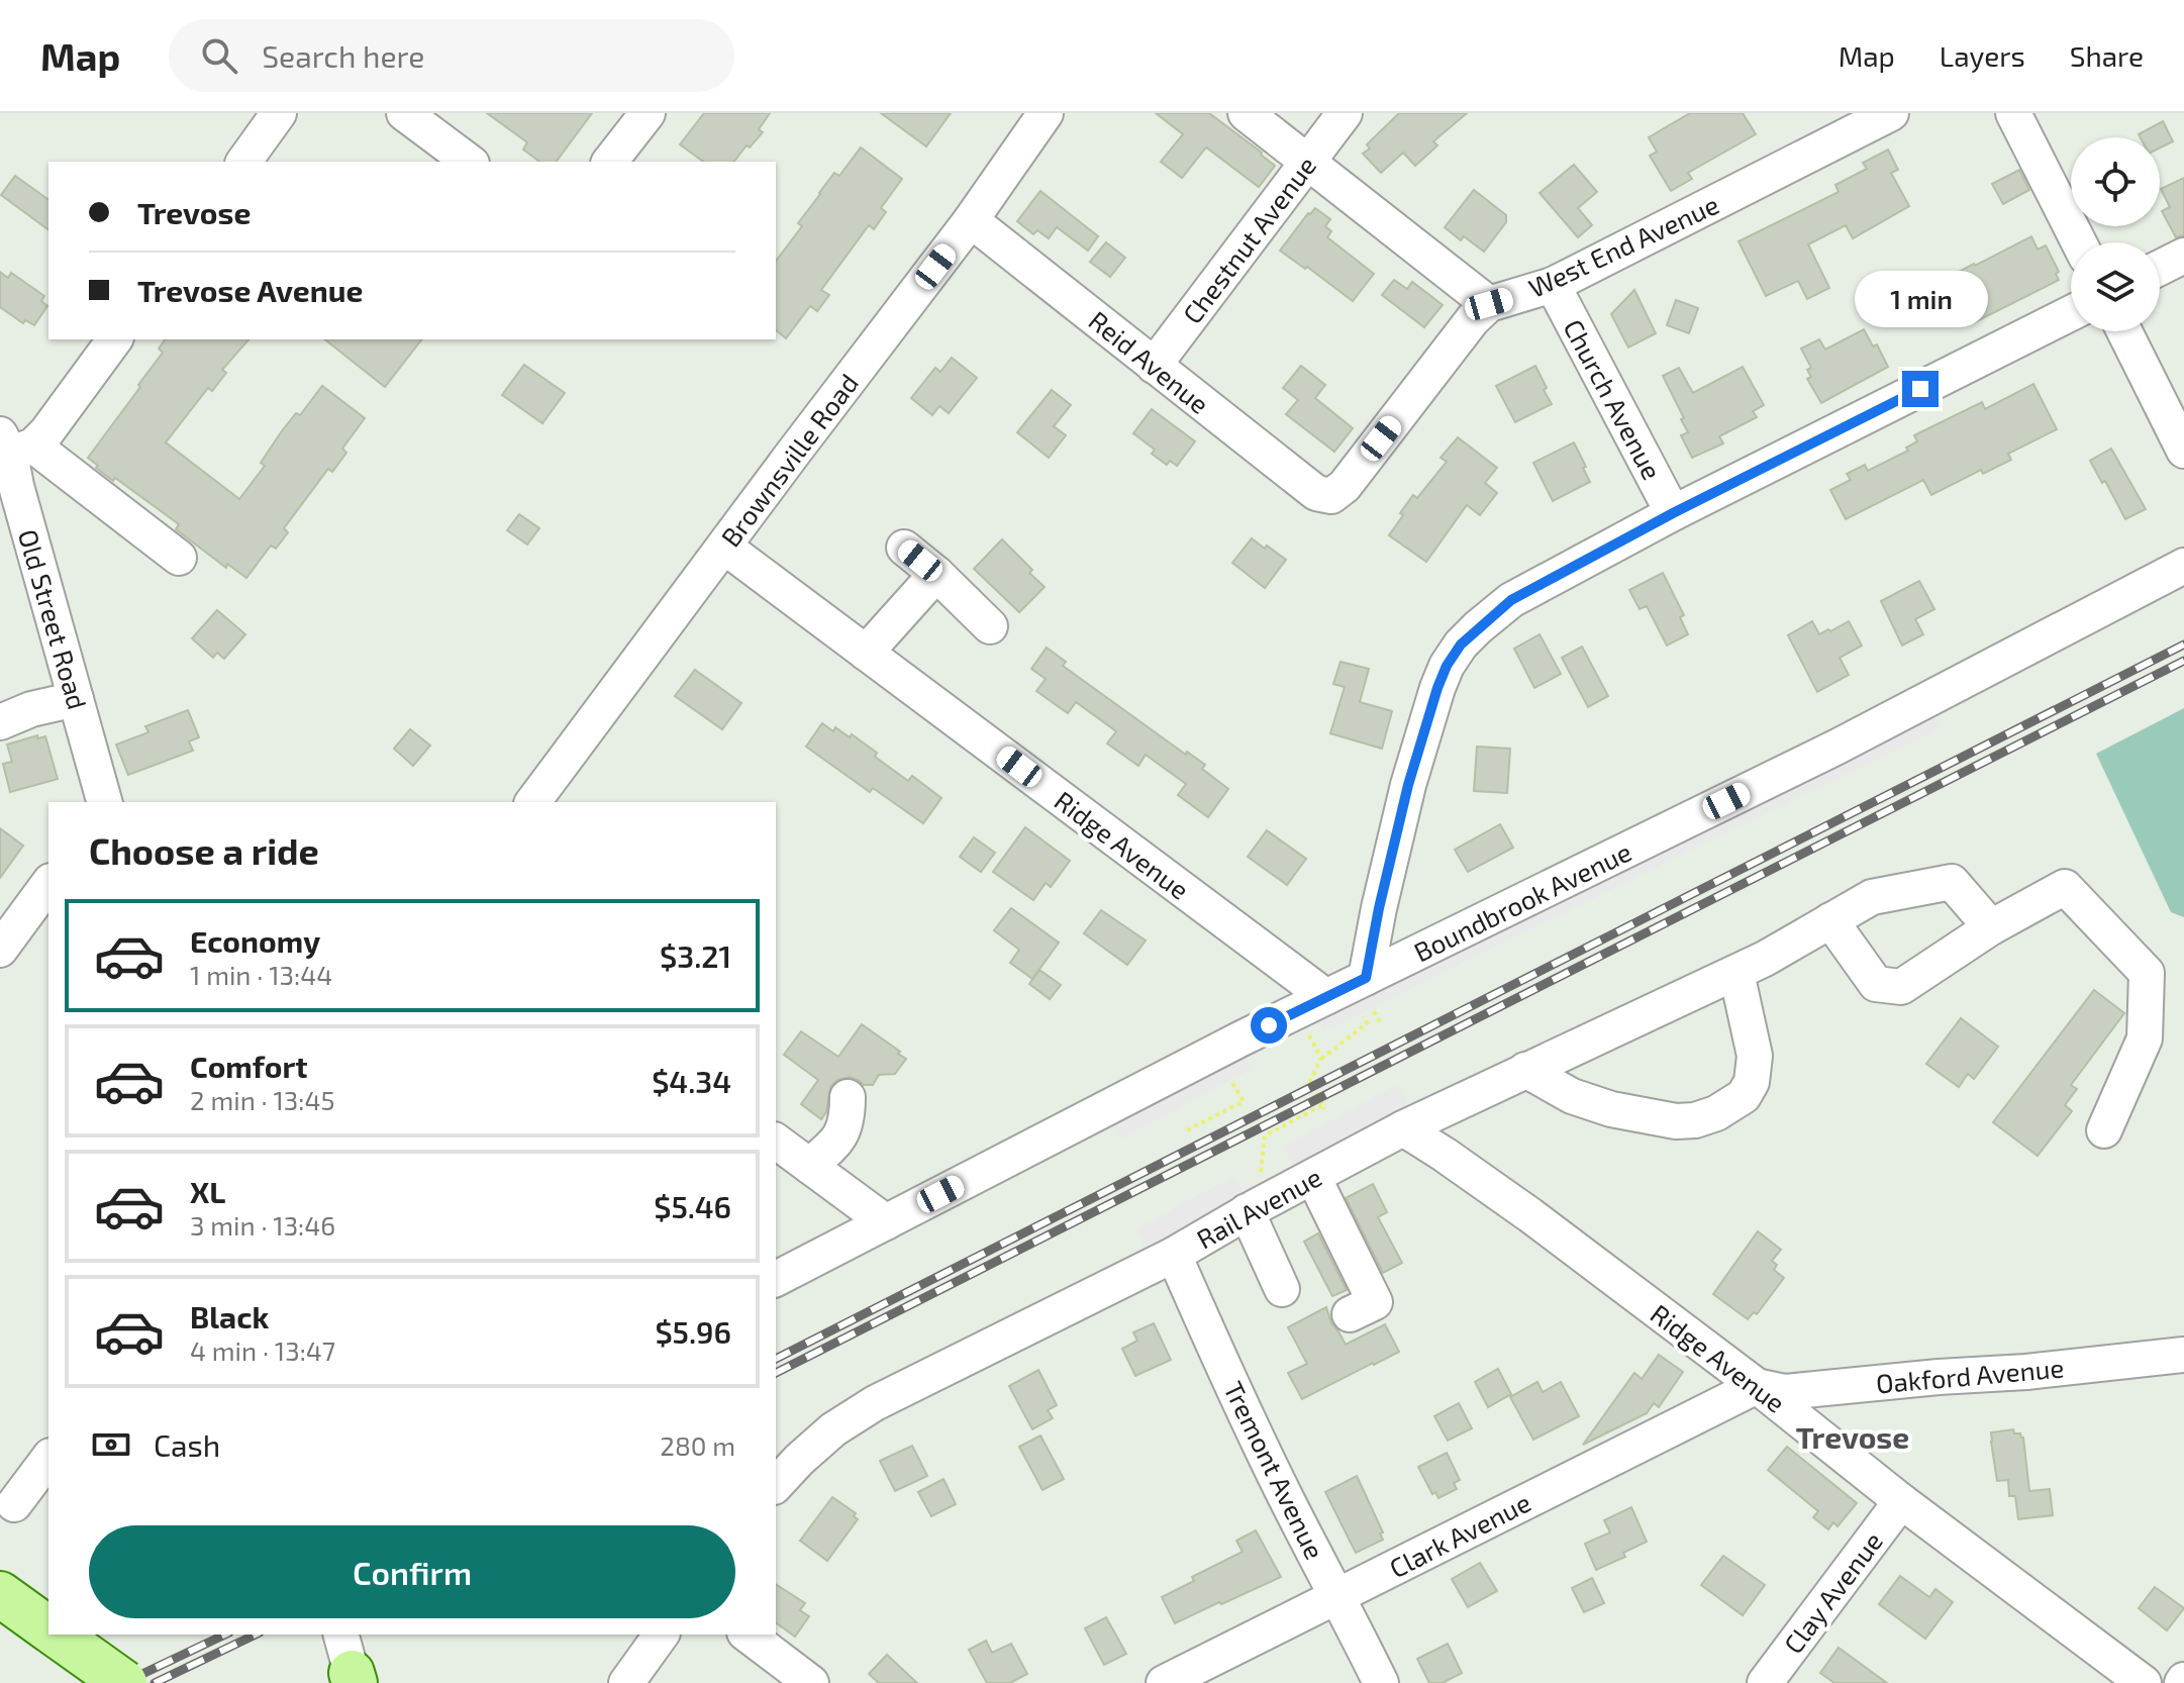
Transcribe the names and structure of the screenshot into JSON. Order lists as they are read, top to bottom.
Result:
{
  "streets": {
    "street": [
      "Chestnut Avenue",
      "West End Avenue",
      "Reid Avenue",
      "Church Avenue",
      "Brownsville Road",
      "Old Street Road",
      "Ridge Avenue",
      "Boundbrook Avenue",
      "Rail Avenue",
      "Oakford Avenue",
      "Tremont Avenue",
      "Clark Avenue",
      "Clay Avenue"
    ]
  },
  "crossings": [
    ["Chestnut Avenue", "Reid Avenue"],
    ["West End Avenue", "Reid Avenue"],
    ["West End Avenue", "Church Avenue"],
    ["Reid Avenue", "Brownsville Road"],
    ["Brownsville Road", "Ridge Avenue"],
    ["Ridge Avenue", "Boundbrook Avenue"],
    ["Ridge Avenue", "Rail Avenue"],
    ["Ridge Avenue", "Oakford Avenue"],
    ["Ridge Avenue", "Clark Avenue"],
    ["Ridge Avenue", "Clay Avenue"],
    ["Rail Avenue", "Tremont Avenue"],
    ["Oakford Avenue", "Clark Avenue"],
    ["Tremont Avenue", "Clark Avenue"]
  ],
  "districts": ["Trevose"],
  "page": {
    "header": "Map",
    "search": "Search here",
    "nav": ["Map", "Layers", "Share"],
    "banner": ["Trevose", "Trevose Avenue"],
    "bubble": "1 min",
    "heading": "Choose a ride",
    "list": [
      {
        "name": "Economy",
        "note": "1 min · 13:44",
        "value": "$3.21"
      },
      {
        "name": "Comfort",
        "note": "2 min · 13:45",
        "value": "$4.34"
      },
      {
        "name": "XL",
        "note": "3 min · 13:46",
        "value": "$5.46"
      },
      {
        "name": "Black",
        "note": "4 min · 13:47",
        "value": "$5.96"
      }
    ],
    "pay": ["Cash", "280 m"],
    "buttons": "Confirm"
  }
}
